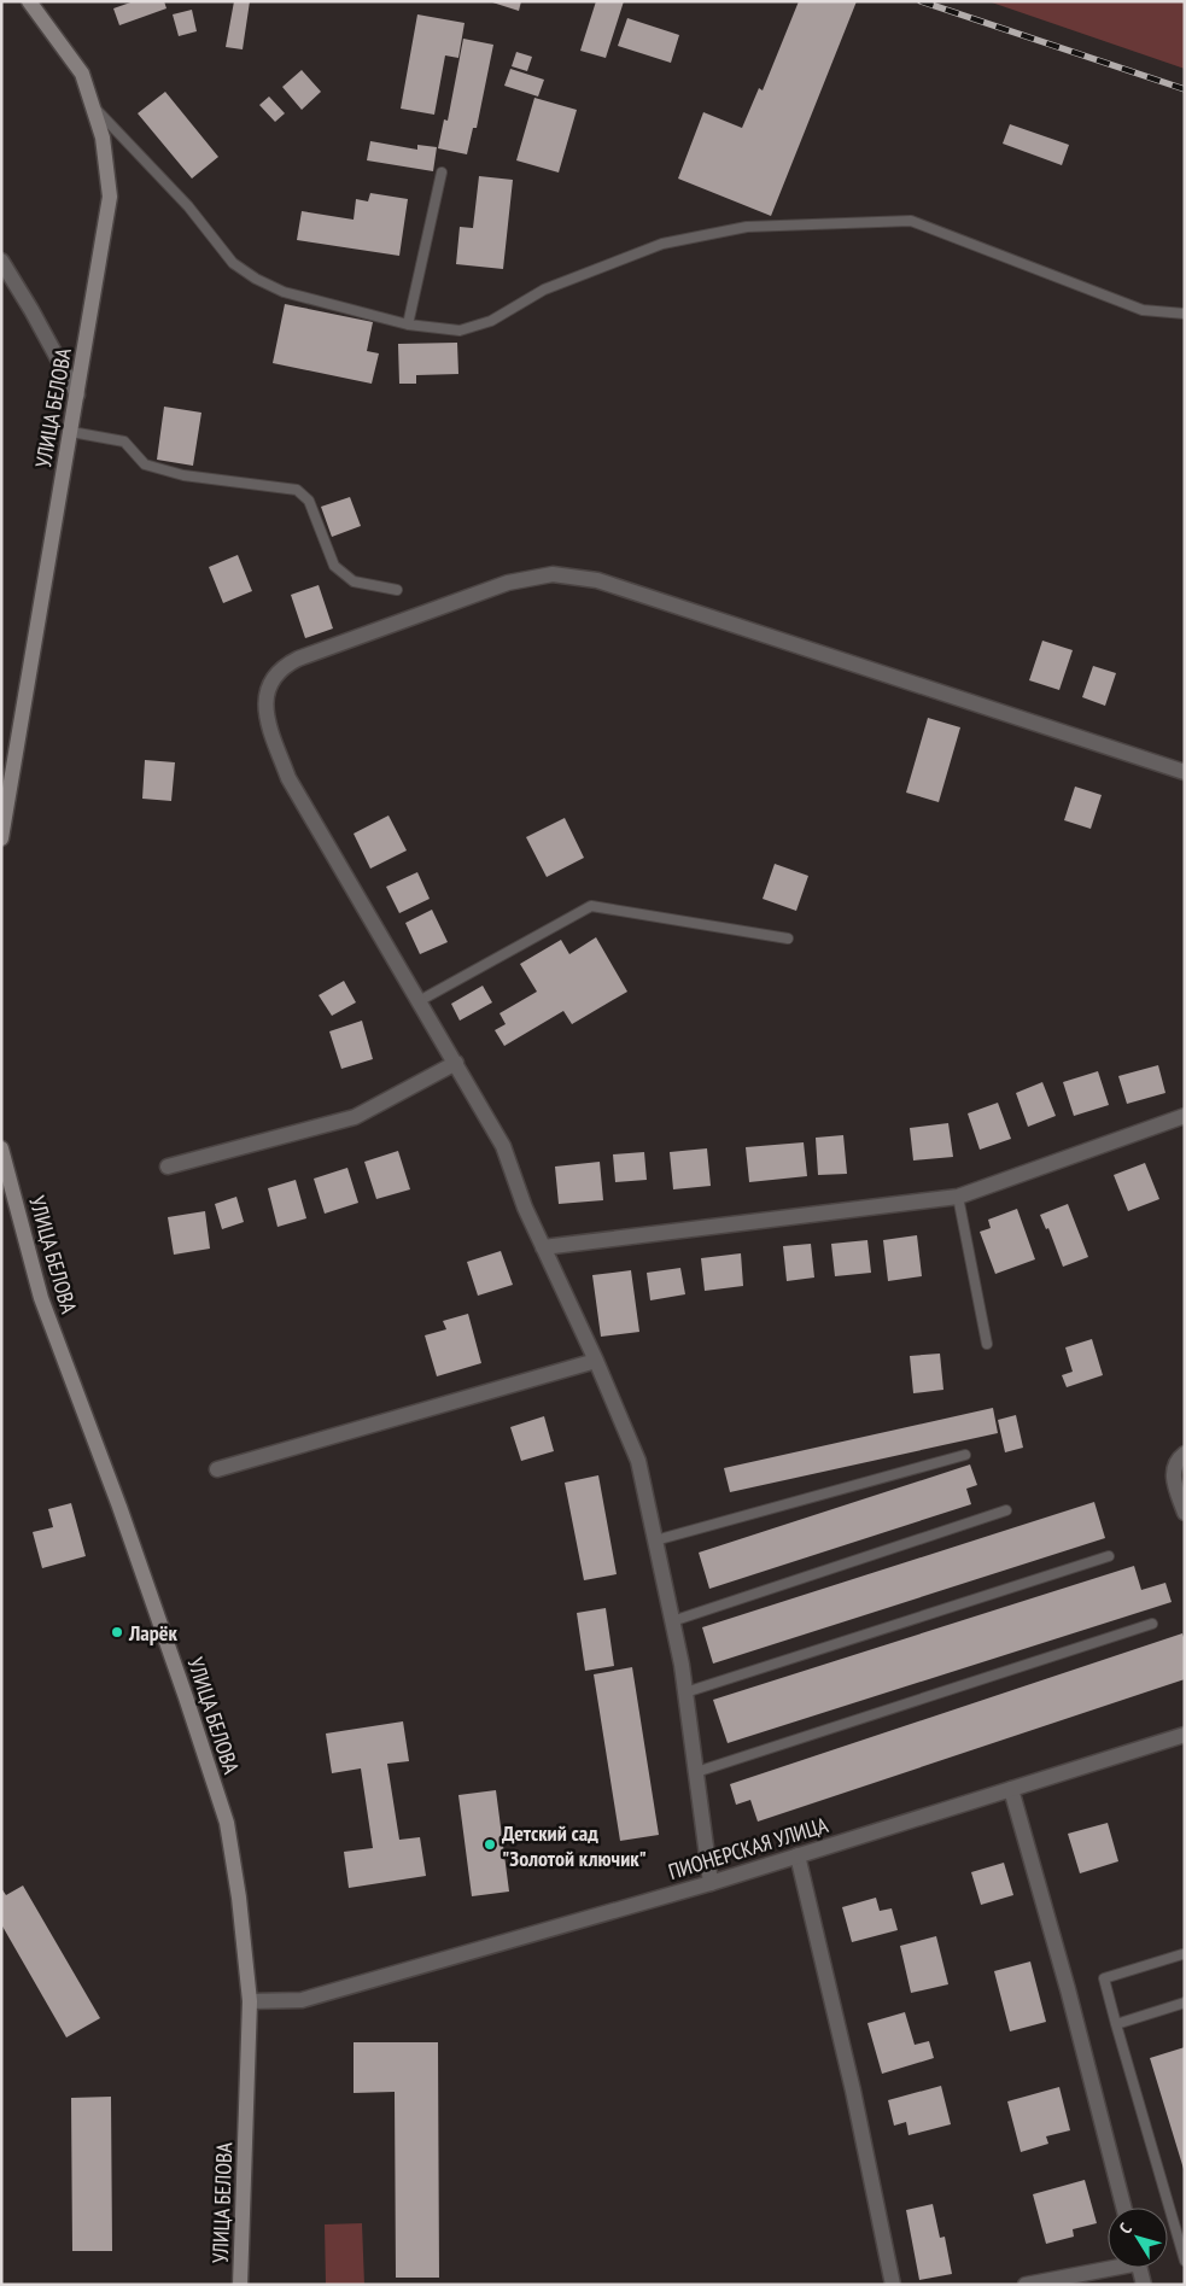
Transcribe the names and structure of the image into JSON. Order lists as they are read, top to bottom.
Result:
{
  "streets": {
    "main road": ["УЛИЦА БЕЛОВА"],
    "street": ["ПИОНЕРСКАЯ УЛИЦА"]
  },
  "crossings": [
    ["УЛИЦА БЕЛОВА", "ПИОНЕРСКАЯ УЛИЦА"]
  ],
  "places": ["Ларёк", "Детский сад \"Золотой ключик\""],
  "north": "top left"
}
